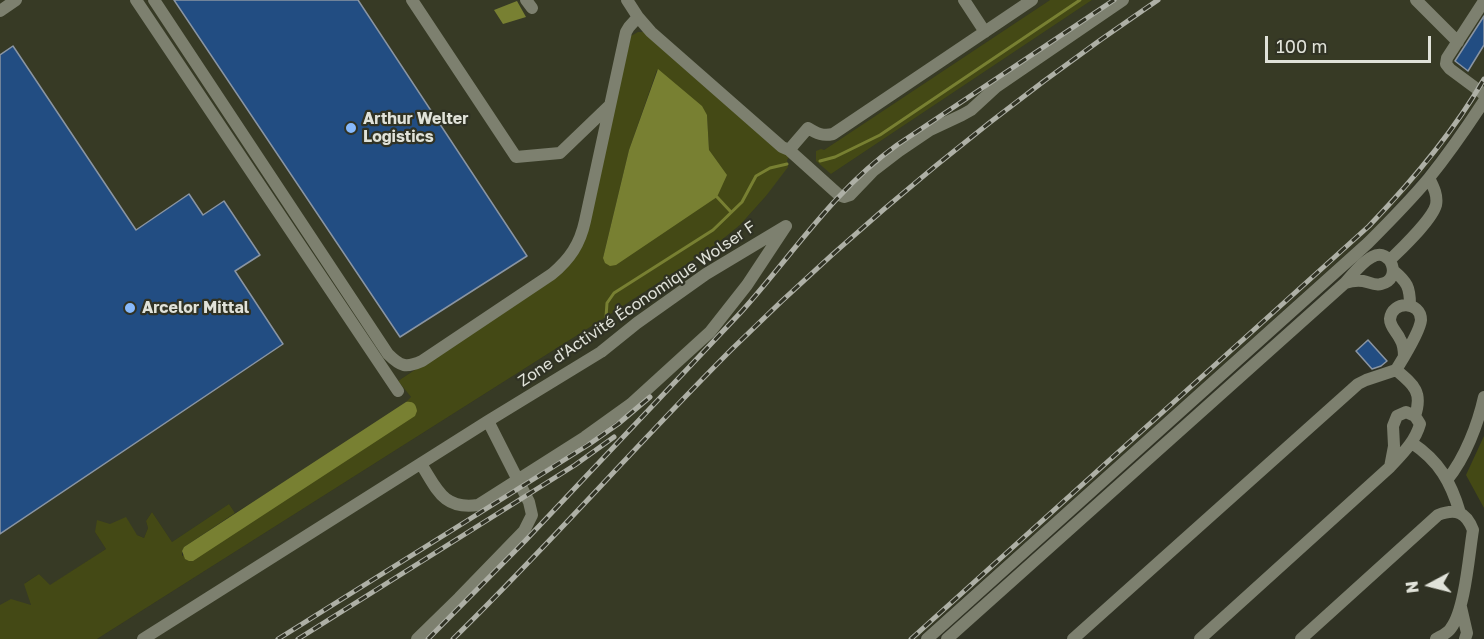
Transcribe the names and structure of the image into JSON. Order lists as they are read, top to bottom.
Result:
{
  "streets": {
    "lane": ["Zone d'Activité Économique Wolser F"]
  },
  "places": ["Arthur Welter Logistics", "Arcelor Mittal"],
  "scale_bar": "100 m",
  "north": "left"
}
